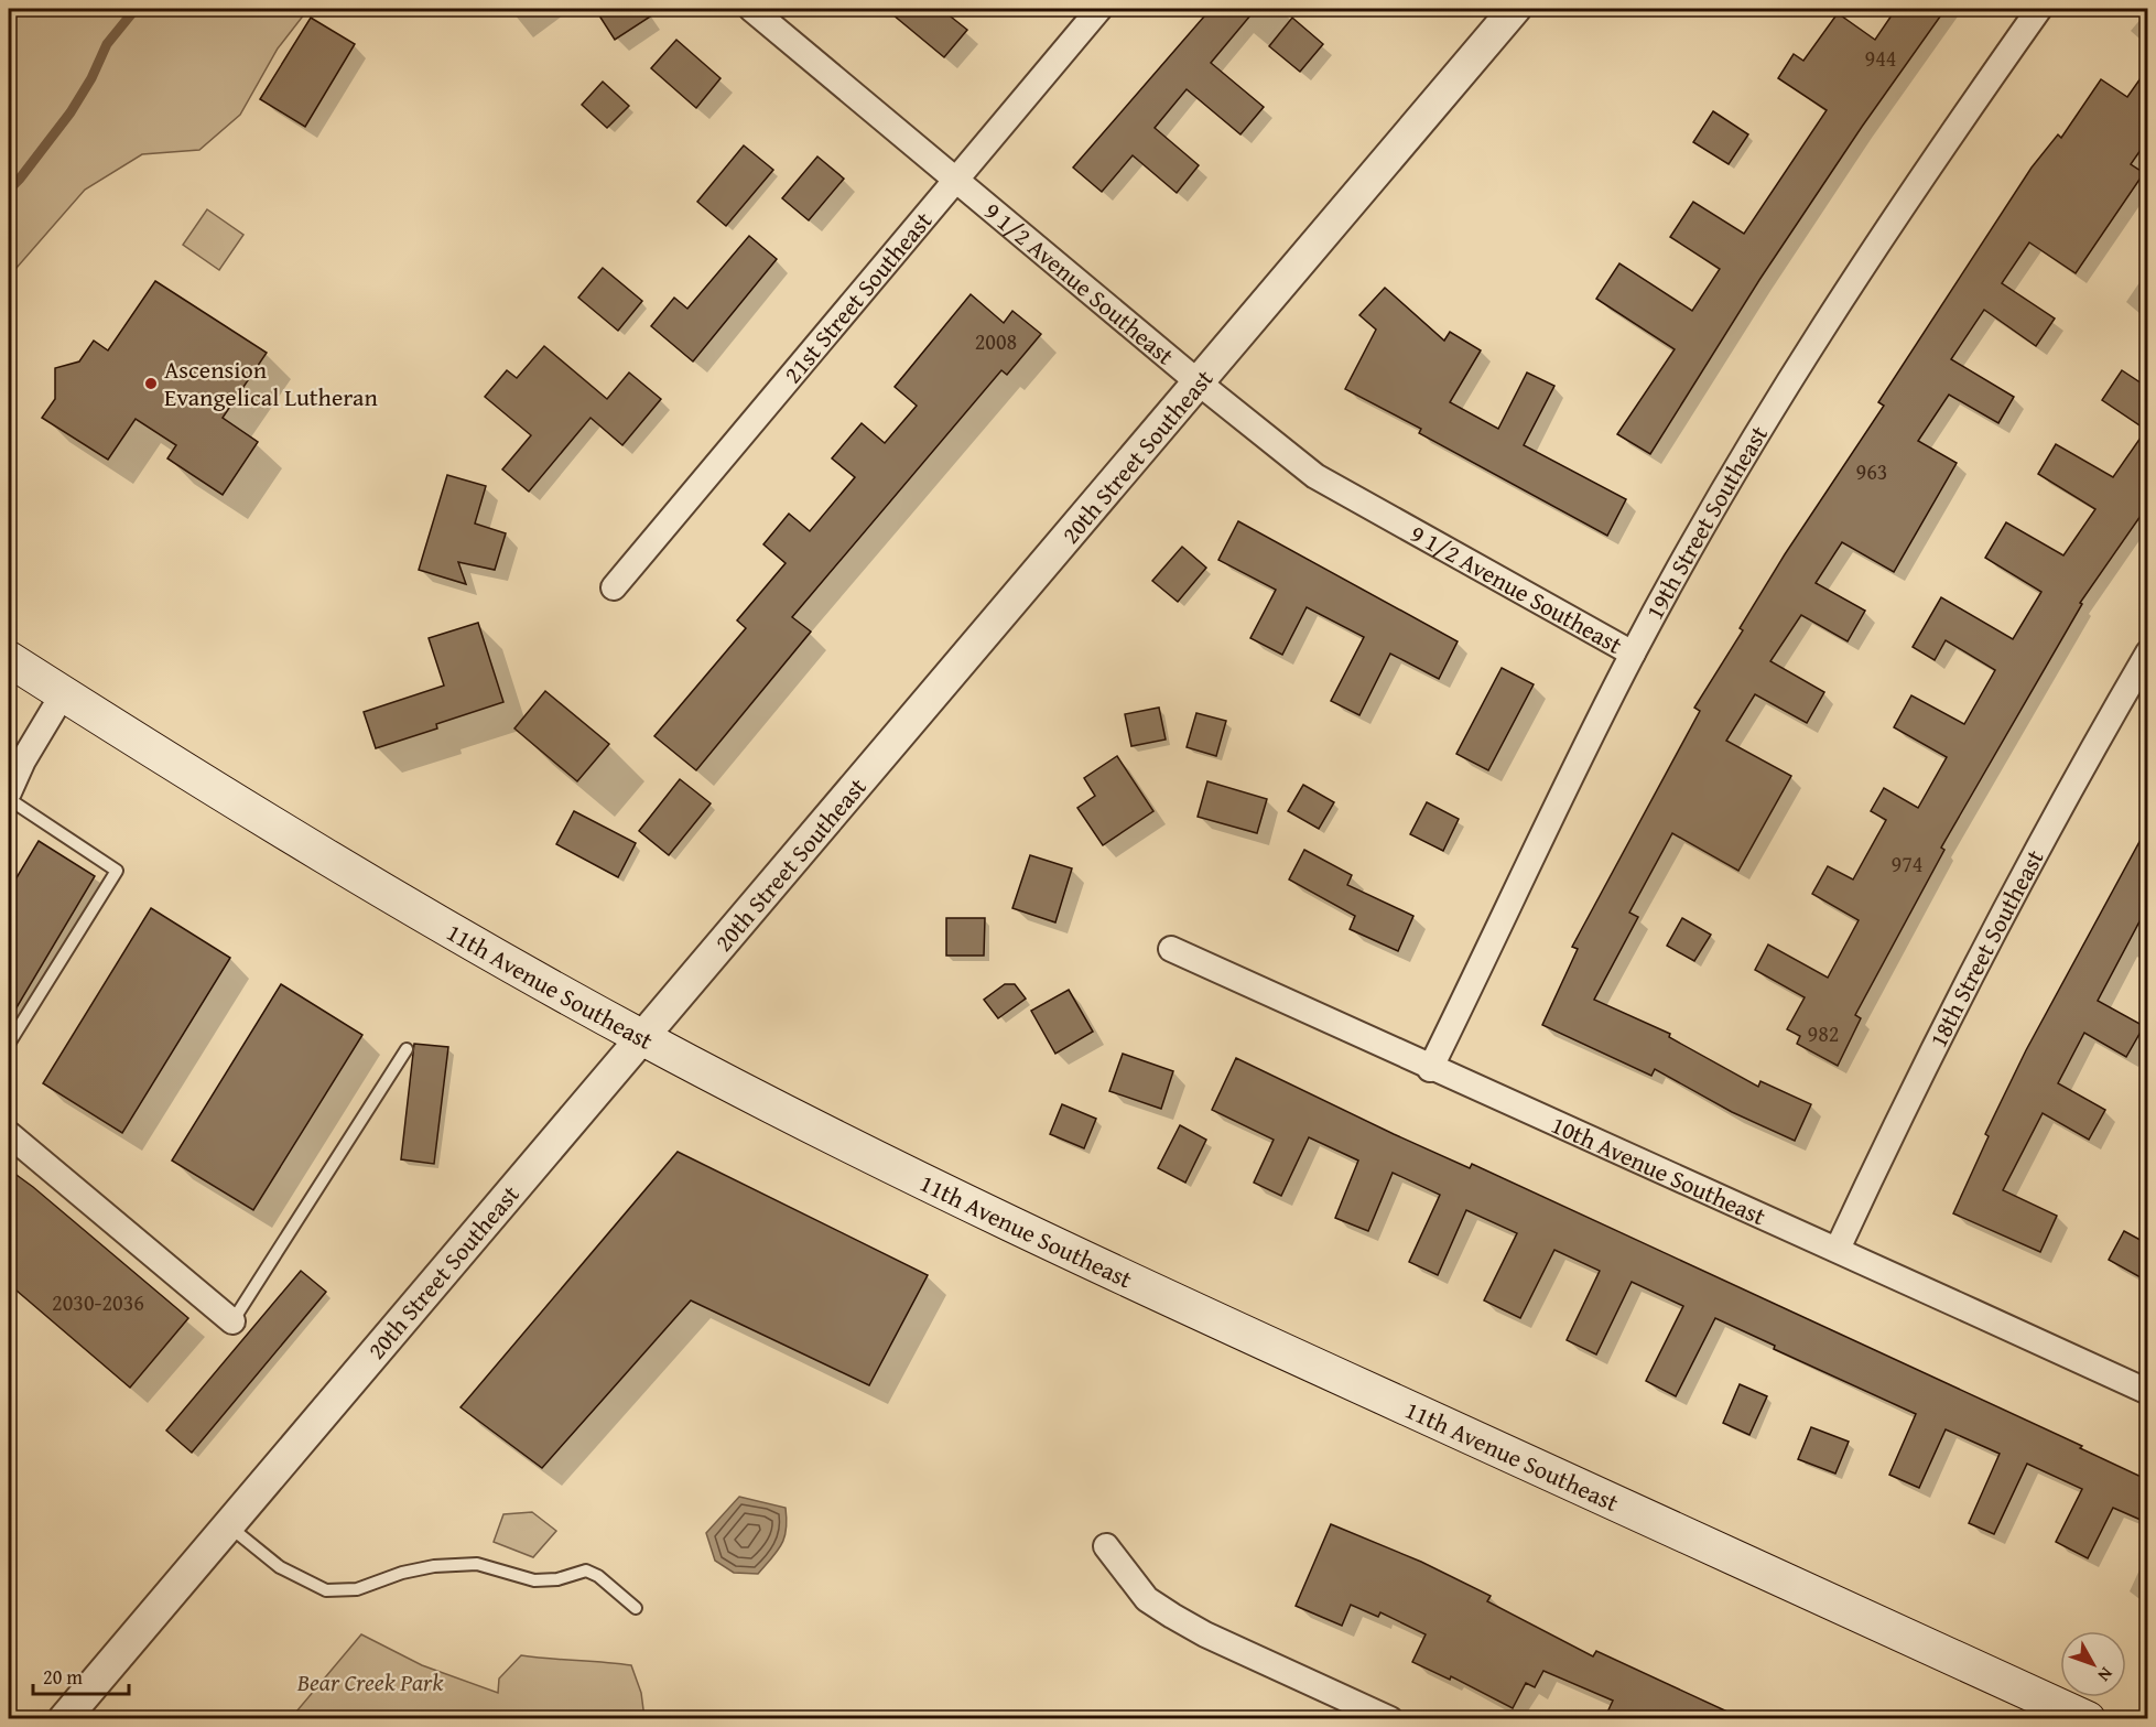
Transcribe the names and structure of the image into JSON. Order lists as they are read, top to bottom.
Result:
{
  "streets": {
    "main road": ["11th Avenue Southeast"],
    "street": [
      "9 1/2 Avenue Southeast",
      "21st Street Southeast",
      "20th Street Southeast",
      "19th Street Southeast",
      "18th Street Southeast",
      "10th Avenue Southeast"
    ]
  },
  "crossings": [
    ["9 1/2 Avenue Southeast", "21st Street Southeast"],
    ["9 1/2 Avenue Southeast", "20th Street Southeast"],
    ["9 1/2 Avenue Southeast", "19th Street Southeast"],
    ["20th Street Southeast", "11th Avenue Southeast"],
    ["19th Street Southeast", "10th Avenue Southeast"],
    ["18th Street Southeast", "10th Avenue Southeast"]
  ],
  "parks": ["Bear Creek Park"],
  "places": ["Ascension Evangelical Lutheran"],
  "house_numbers": [
    "944",
    "2008",
    "963",
    "974",
    "982",
    "2030-2036"
  ],
  "scale_bar": "20 m",
  "north": "bottom right"
}
